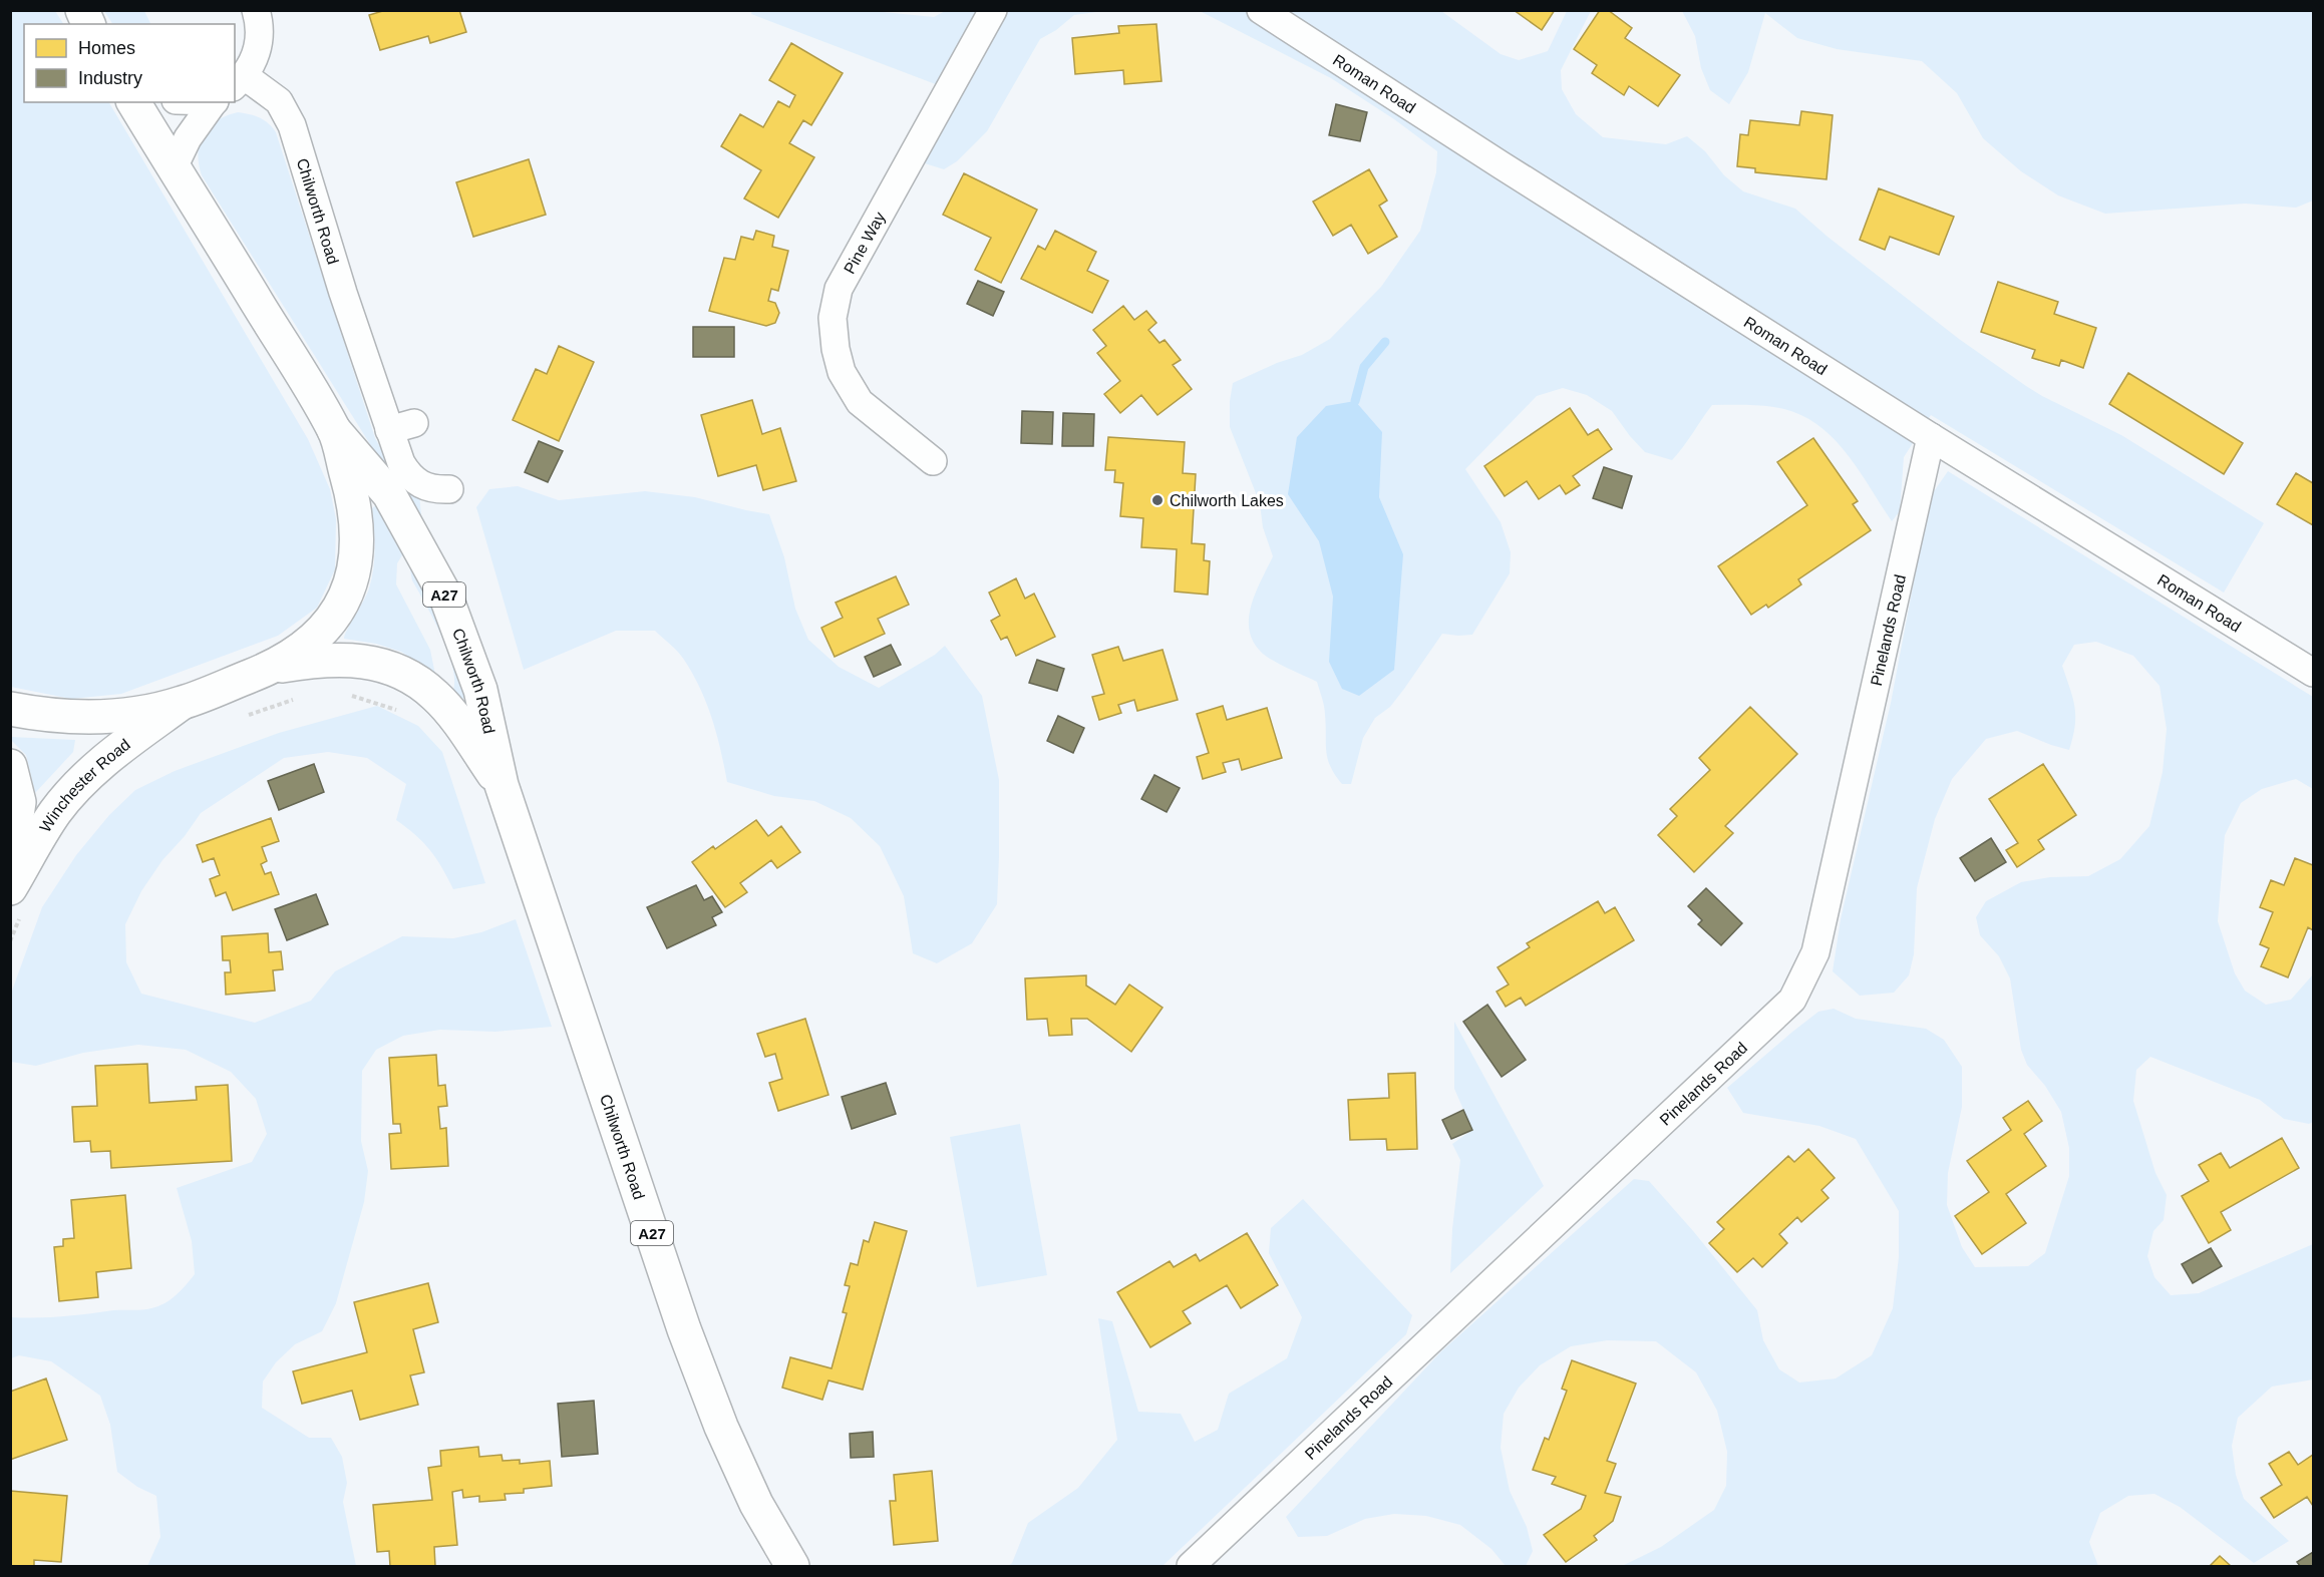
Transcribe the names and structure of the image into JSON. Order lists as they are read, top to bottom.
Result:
{
  "streets": {
    "main road": ["Chilworth Road", "A27", "Winchester Road"],
    "street": ["Roman Road", "Pine Way", "Pinelands Road"]
  },
  "crossings": [
    ["Roman Road", "Pinelands Road"],
    ["Chilworth Road", "A27"],
    ["A27", "Winchester Road"]
  ],
  "places": ["Chilworth Lakes"],
  "legend": ["Homes", "Industry"]
}
